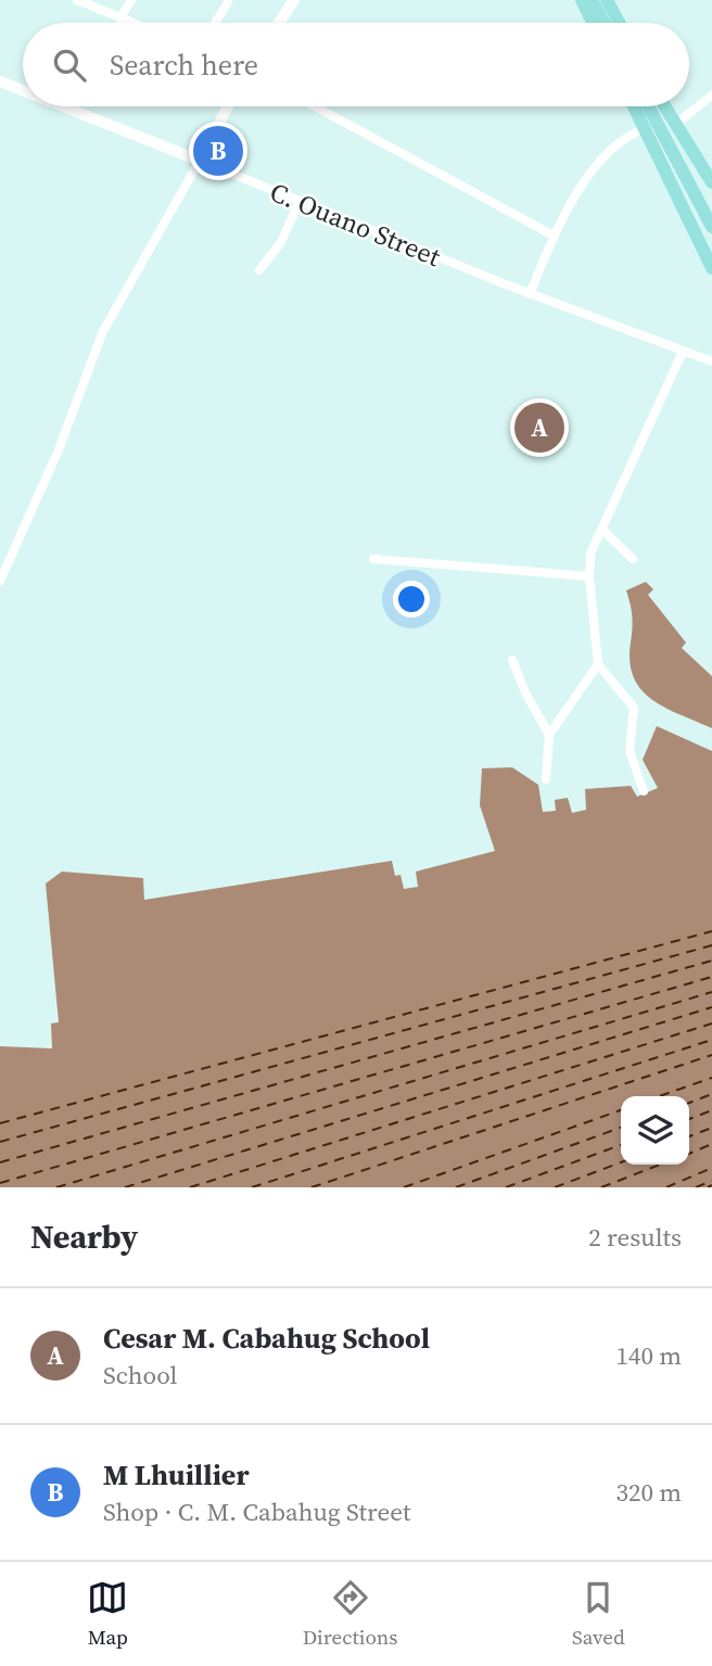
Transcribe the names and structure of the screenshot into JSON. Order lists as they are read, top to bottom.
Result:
{
  "streets": {
    "street": ["C. Ouano Street"]
  },
  "page": {
    "search": "Search here",
    "pins": ["B", "A"],
    "heading": ["Nearby", "2 results"],
    "list": [
      {
        "mark": "A",
        "name": "Cesar M. Cabahug School",
        "note": "School",
        "value": "140 m"
      },
      {
        "mark": "B",
        "name": "M Lhuillier",
        "note": "Shop · C. M. Cabahug Street",
        "value": "320 m"
      }
    ],
    "nav": ["Map", "Directions", "Saved"]
  }
}
